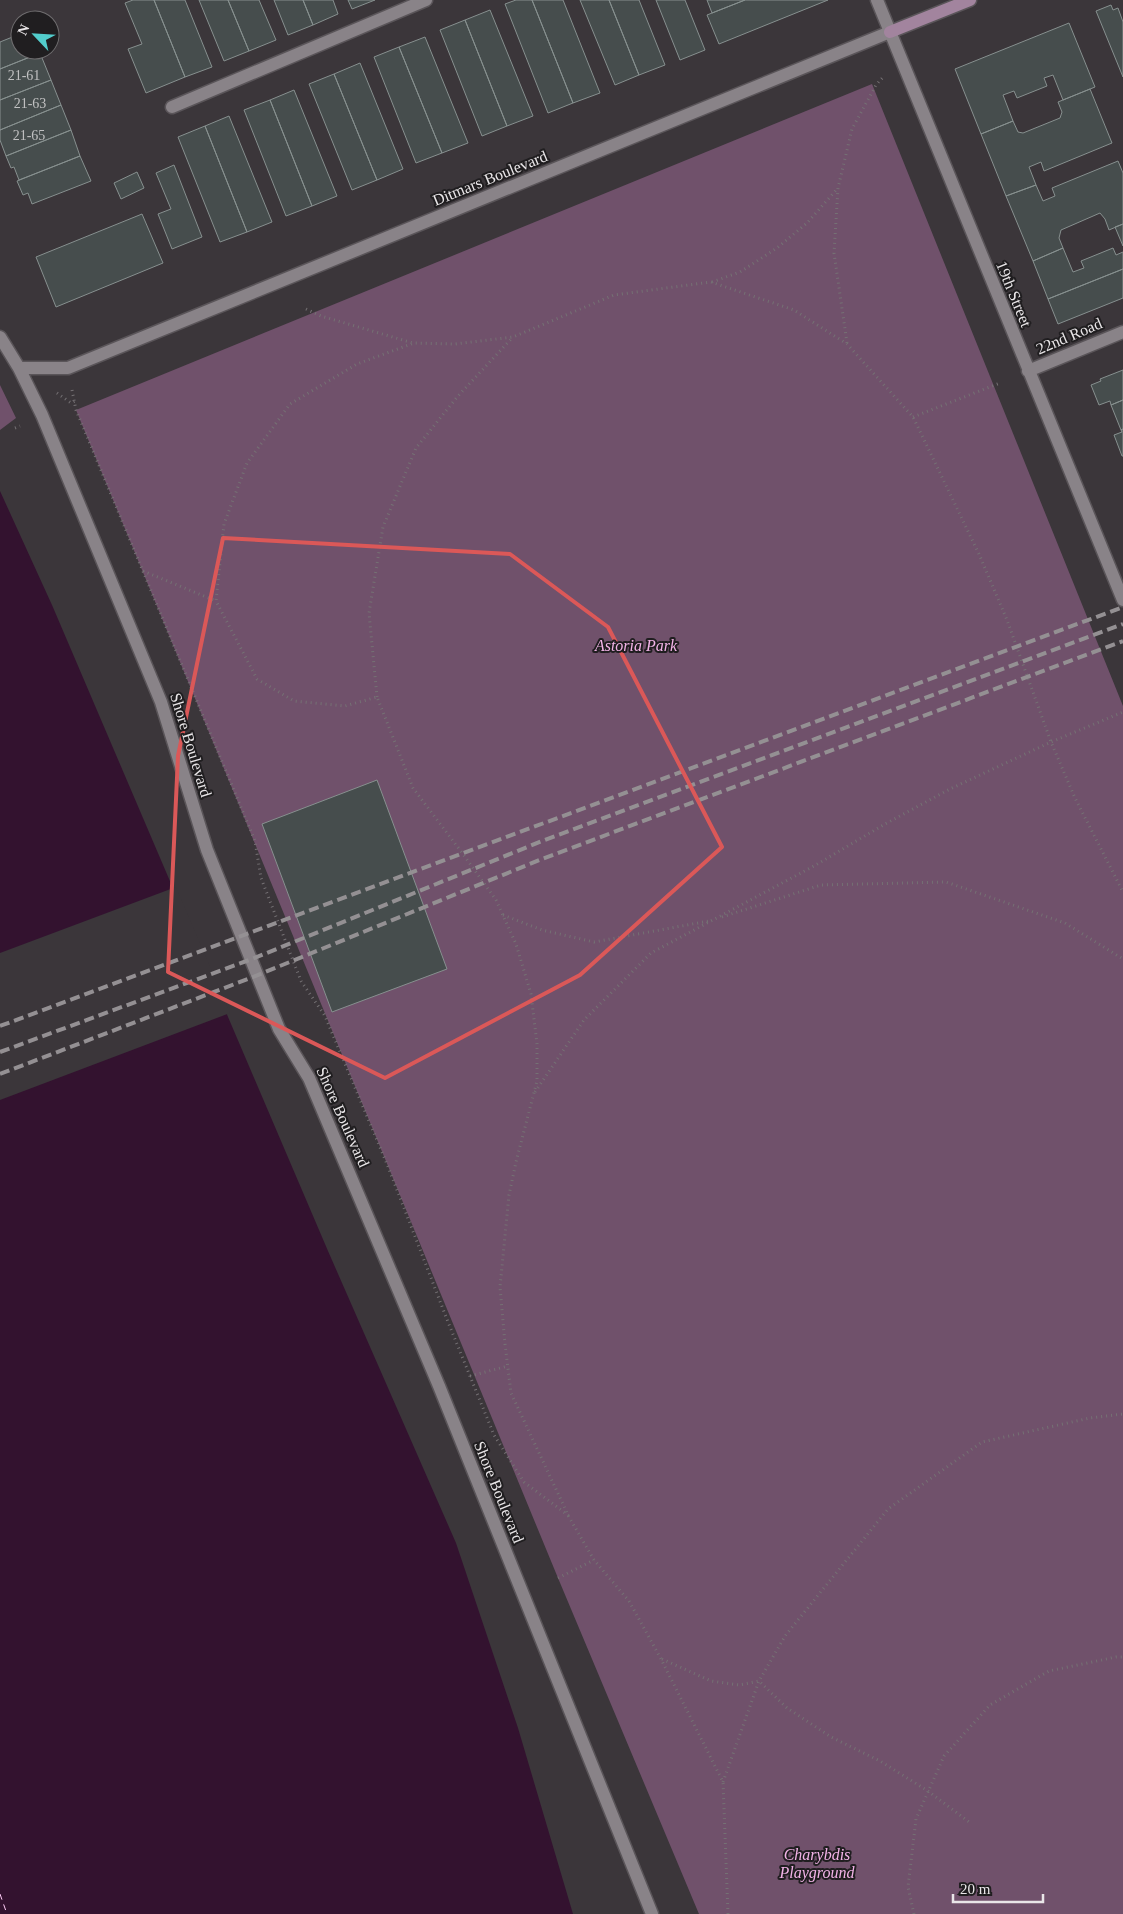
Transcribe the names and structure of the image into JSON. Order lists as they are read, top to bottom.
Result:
{
  "streets": {
    "street": [
      "Ditmars Boulevard",
      "19th Street",
      "22nd Road",
      "Shore Boulevard"
    ]
  },
  "crossings": [
    ["Ditmars Boulevard", "19th Street"],
    ["Ditmars Boulevard", "Shore Boulevard"],
    ["19th Street", "22nd Road"]
  ],
  "parks": ["Astoria Park", "Charybdis Playground"],
  "house_numbers": ["21-61", "21-63", "21-65"],
  "scale_bar": "20 m",
  "north": "top left"
}
